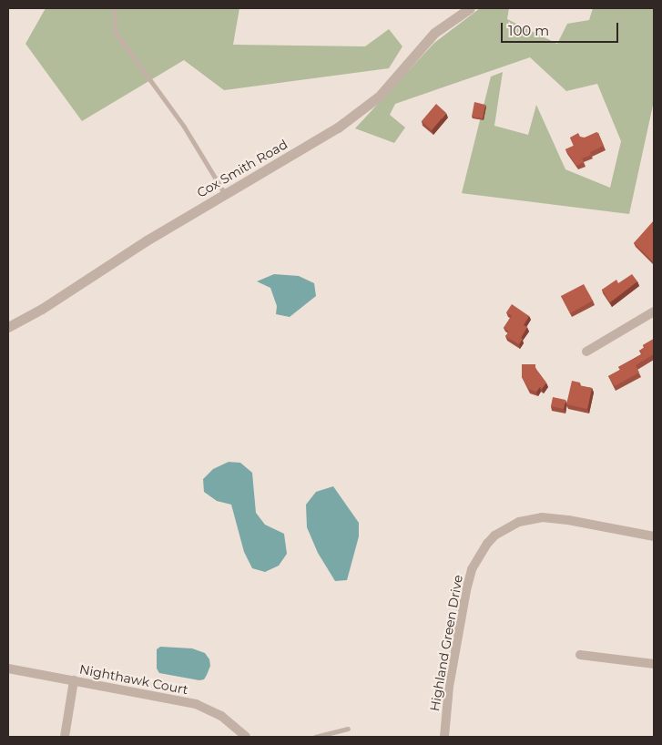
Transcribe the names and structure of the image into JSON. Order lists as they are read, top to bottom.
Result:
{
  "streets": {
    "street": ["Cox Smith Road", "Highland Green Drive", "Nighthawk Court"]
  },
  "scale_bar": "100 m"
}
